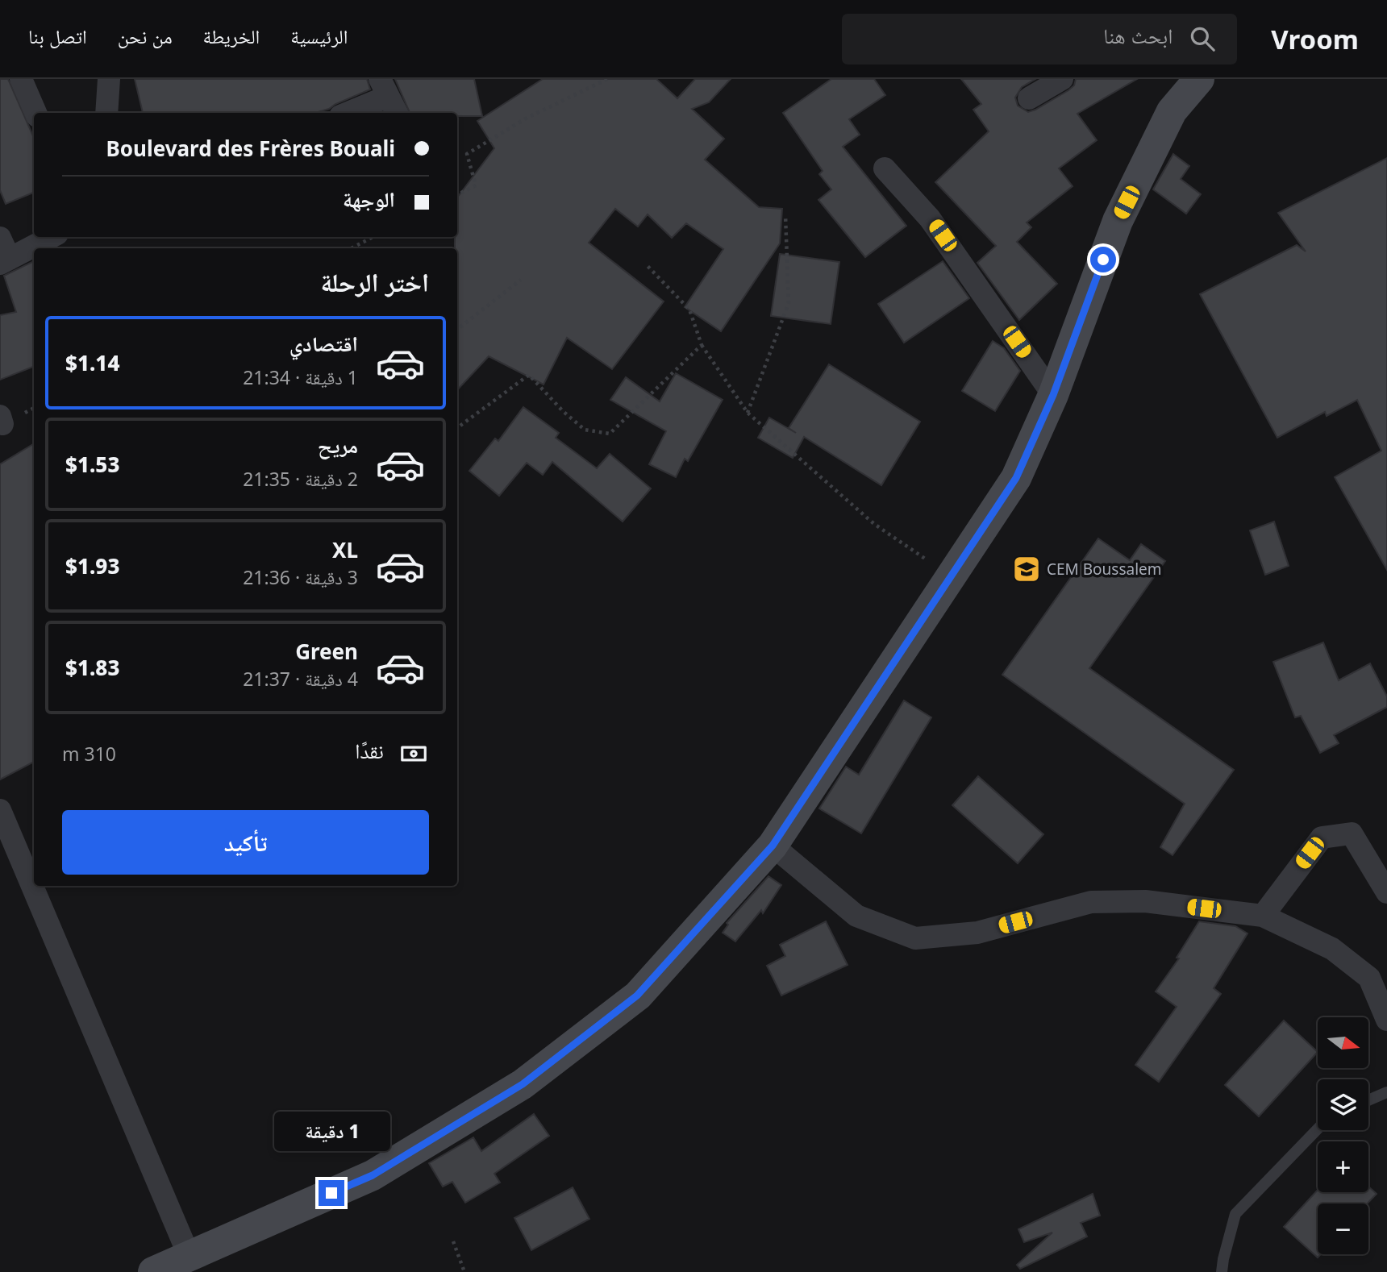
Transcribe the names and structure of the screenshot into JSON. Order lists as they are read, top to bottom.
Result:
{
  "places": {
    "school or university": ["CEM Boussalem"]
  },
  "north": "right",
  "page": {
    "header": "Vroom",
    "search": "ابحث هنا",
    "nav": [
      "الرئيسية",
      "الخريطة",
      "من نحن",
      "اتصل بنا"
    ],
    "banner": ["Boulevard des Frères Bouali", "الوجهة"],
    "heading": "اختر الرحلة",
    "list": [
      {
        "name": "اقتصادي",
        "note": "1 دقيقة · 21:34",
        "value": "$1.14"
      },
      {
        "name": "مريح",
        "note": "2 دقيقة · 21:35",
        "value": "$1.53"
      },
      {
        "name": "XL",
        "note": "3 دقيقة · 21:36",
        "value": "$1.93"
      },
      {
        "name": "Green",
        "note": "4 دقيقة · 21:37",
        "value": "$1.83"
      }
    ],
    "pay": ["نقدًا", "310 m"],
    "buttons": "تأكيد",
    "map_buttons": ["+", "−"],
    "bubble": "1 دقيقة"
  }
}
